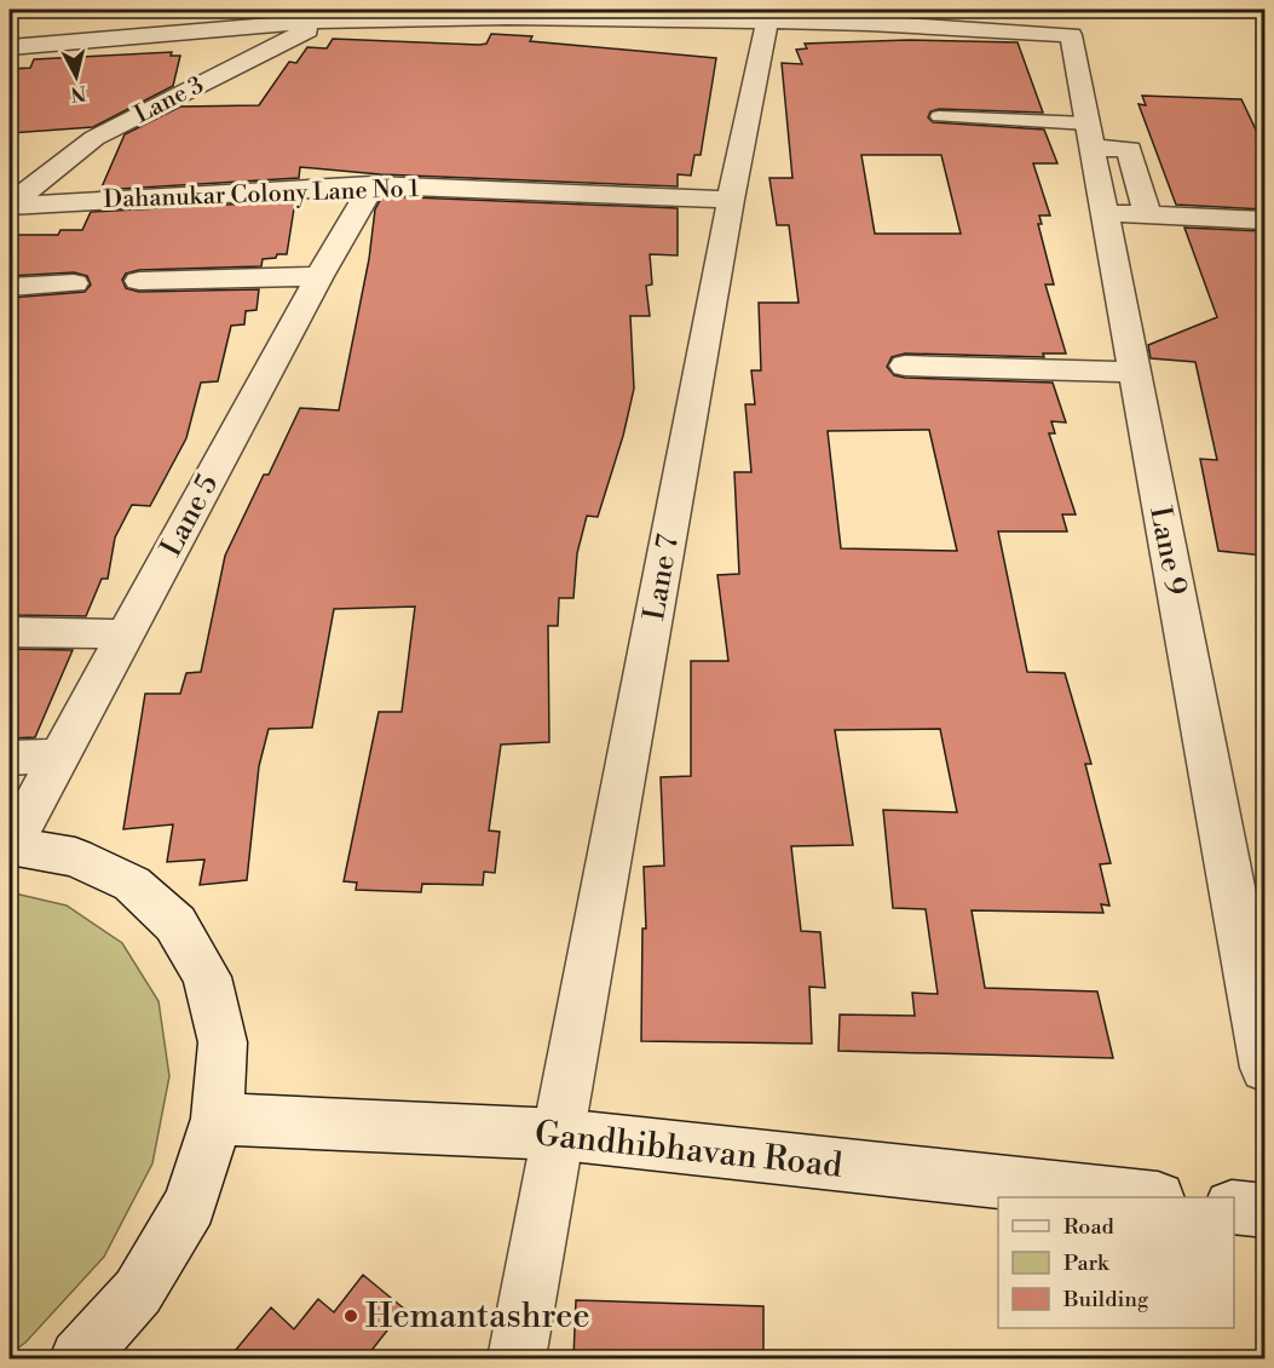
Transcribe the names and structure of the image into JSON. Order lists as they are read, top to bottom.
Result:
{
  "streets": {
    "street": [
      "Lane 3",
      "Dahanukar Colony Lane No 1",
      "Lane 5",
      "Lane 9",
      "Lane 7",
      "Gandhibhavan Road"
    ]
  },
  "crossings": [
    ["Lane 3", "Dahanukar Colony Lane No 1"],
    ["Dahanukar Colony Lane No 1", "Lane 5"],
    ["Dahanukar Colony Lane No 1", "Lane 7"],
    ["Lane 9", "Lane 7"],
    ["Lane 7", "Gandhibhavan Road"]
  ],
  "places": ["Hemantashree"],
  "legend": ["Road", "Park", "Building"],
  "north": "bottom"
}
